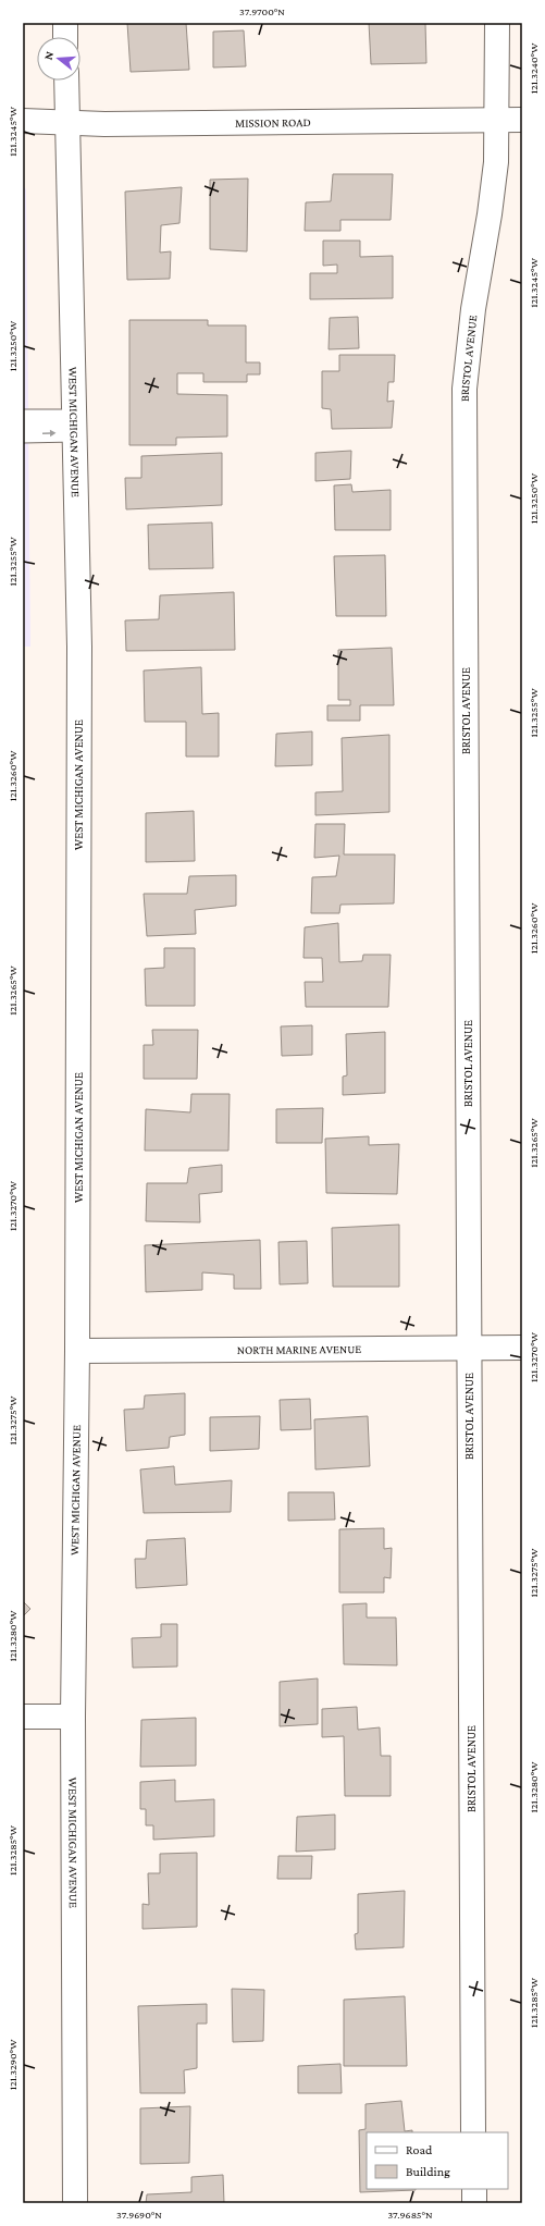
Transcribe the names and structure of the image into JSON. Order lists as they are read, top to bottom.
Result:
{
  "streets": {
    "street": [
      "MISSION ROAD",
      "BRISTOL AVENUE",
      "WEST MICHIGAN AVENUE",
      "NORTH MARINE AVENUE"
    ]
  },
  "crossings": [
    ["MISSION ROAD", "BRISTOL AVENUE"],
    ["MISSION ROAD", "WEST MICHIGAN AVENUE"],
    ["BRISTOL AVENUE", "NORTH MARINE AVENUE"],
    ["WEST MICHIGAN AVENUE", "NORTH MARINE AVENUE"]
  ],
  "legend": ["Road", "Building"],
  "north": "left",
  "coordinates": [
    "37.9700°N",
    "121.3240°W",
    "121.3245°W",
    "121.3250°W",
    "121.3255°W",
    "121.3260°W",
    "121.3265°W",
    "121.3270°W",
    "121.3275°W",
    "121.3280°W",
    "121.3285°W",
    "121.3290°W",
    "37.9690°N",
    "37.9685°N"
  ]
}
